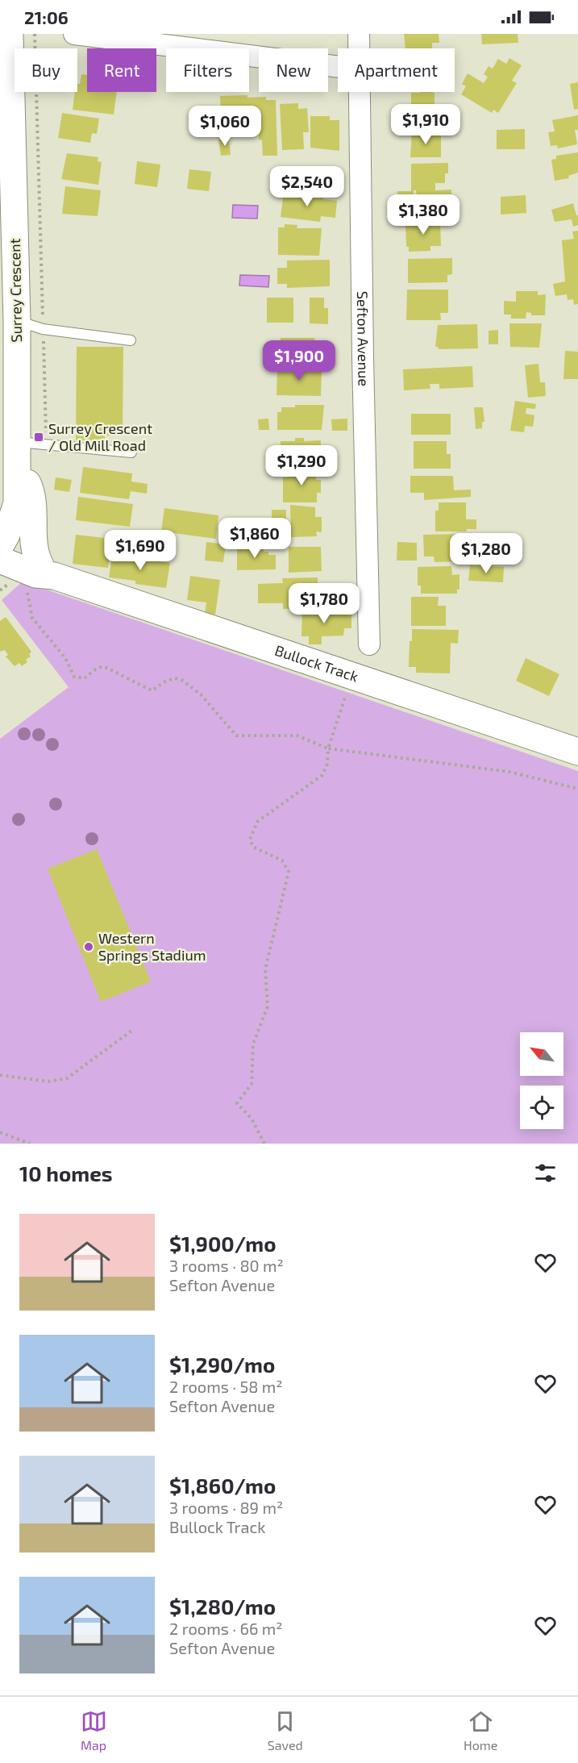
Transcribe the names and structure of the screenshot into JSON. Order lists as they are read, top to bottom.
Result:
{
  "streets": {
    "main road": ["Surrey Crescent", "Bullock Track"],
    "street": ["Sefton Avenue"]
  },
  "crossings": [
    ["Surrey Crescent", "Bullock Track"]
  ],
  "places": {
    "transit": ["Surrey Crescent / Old Mill Road"],
    "other": ["Western Springs Stadium"]
  },
  "north": "top left",
  "page": {
    "status": "21:06",
    "chip": [
      "Buy",
      "Rent",
      "Filters",
      "New",
      "Apartment"
    ],
    "price": [
      "$1,910",
      "$1,060",
      "$2,540",
      "$1,380",
      "$1,900",
      "$1,290",
      "$1,860",
      "$1,690",
      "$1,280",
      "$1,780"
    ],
    "heading": "10 homes",
    "list": [
      {
        "name": "$1,900/mo",
        "note": "3 rooms · 80 m² · Sefton Avenue"
      },
      {
        "name": "$1,290/mo",
        "note": "2 rooms · 58 m² · Sefton Avenue"
      },
      {
        "name": "$1,860/mo",
        "note": "3 rooms · 89 m² · Bullock Track"
      },
      {
        "name": "$1,280/mo",
        "note": "2 rooms · 66 m² · Sefton Avenue"
      }
    ],
    "tabs": ["Map", "Saved", "Home"]
  }
}
